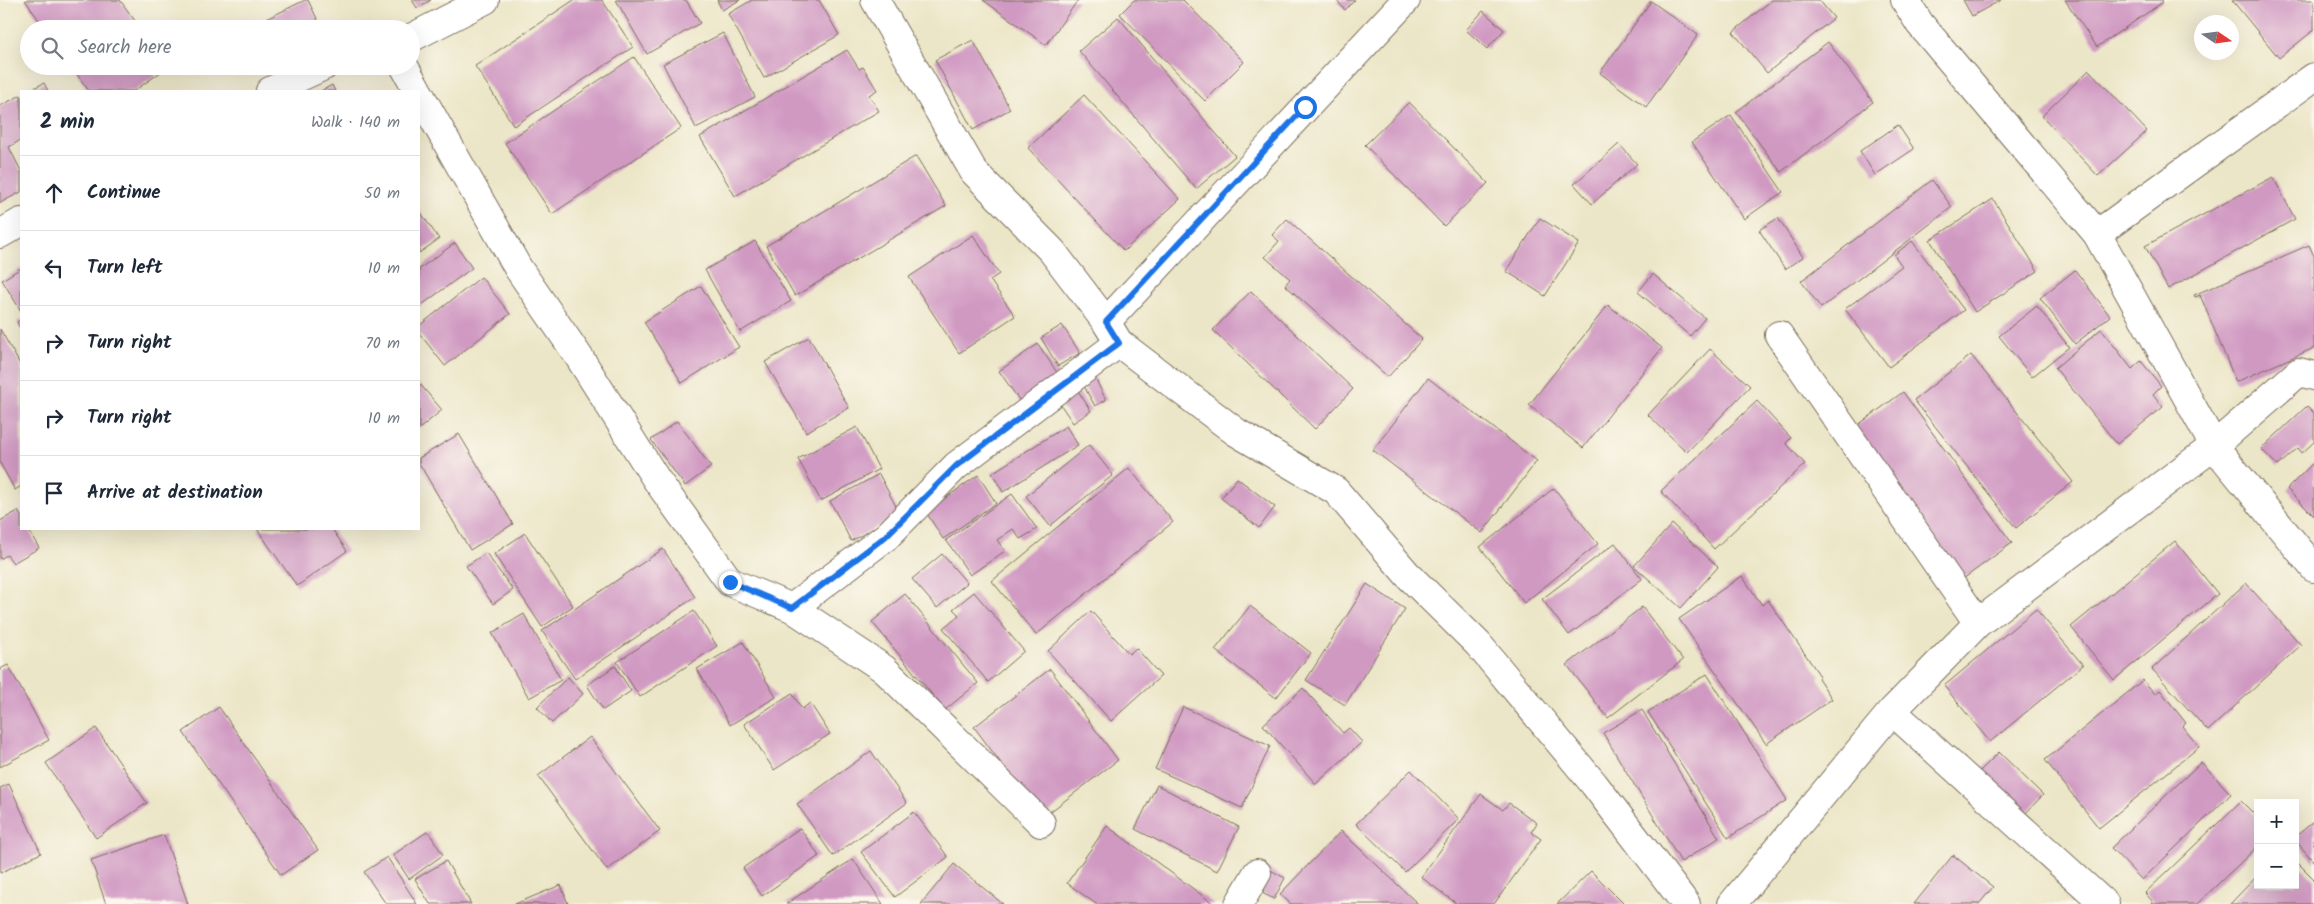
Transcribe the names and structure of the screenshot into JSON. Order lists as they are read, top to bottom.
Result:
{
  "north": "right",
  "page": {
    "search": "Search here",
    "heading": ["2 min", "Walk · 140 m"],
    "list": [
      ["Continue", "50 m"],
      ["Turn left", "10 m"],
      ["Turn right", "70 m"],
      ["Turn right", "10 m"],
      "Arrive at destination"
    ],
    "map_buttons": ["+", "−"]
  }
}
